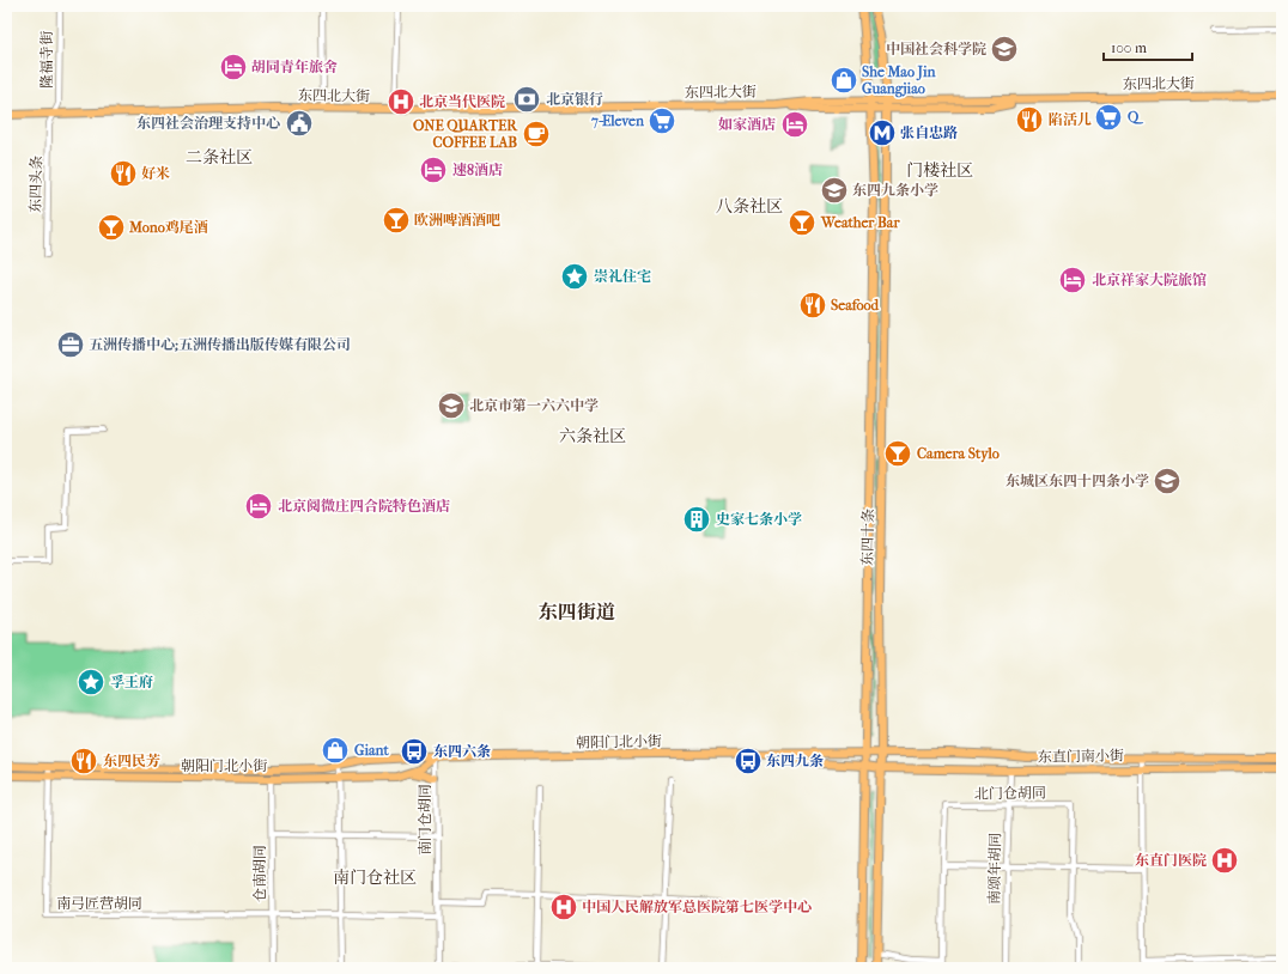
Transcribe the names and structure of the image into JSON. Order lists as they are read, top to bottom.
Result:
{
  "streets": {
    "main road": [
      "东四北大街",
      "东四十条",
      "朝阳门北小街",
      "东直门南小街"
    ],
    "street": [
      "隆福寺街",
      "东四头条",
      "北门仓胡同",
      "南门仓胡同",
      "南颂年胡同",
      "仓南胡同",
      "南弓匠营胡同"
    ]
  },
  "crossings": [
    ["隆福寺街", "东四北大街"],
    ["隆福寺街", "东四头条"],
    ["东四北大街", "东四头条"],
    ["东四北大街", "东四十条"],
    ["东四十条", "朝阳门北小街"],
    ["东四十条", "东直门南小街"],
    ["朝阳门北小街", "东直门南小街"],
    ["朝阳门北小街", "南门仓胡同"],
    ["朝阳门北小街", "仓南胡同"],
    ["朝阳门北小街", "南弓匠营胡同"],
    ["东直门南小街", "南颂年胡同"],
    ["北门仓胡同", "南颂年胡同"],
    ["仓南胡同", "南弓匠营胡同"]
  ],
  "districts": [
    "二条社区",
    "门楼社区",
    "八条社区",
    "六条社区",
    "东四街道",
    "南门仓社区"
  ],
  "places": {
    "school or university": [
      "中国社会科学院",
      "东四九条小学",
      "北京市第一六六中学",
      "东城区东四十四条小学"
    ],
    "hotel": [
      "胡同青年旅舍",
      "如家酒店",
      "速8酒店",
      "北京祥家大院旅馆",
      "北京阅微庄四合院特色酒店"
    ],
    "shop": ["She Mao Jin Guangjiao", "Giant"],
    "bank": ["北京银行"],
    "hospital": ["北京当代医院", "东直门医院", "中国人民解放军总医院第七医学中心"],
    "supermarket": ["Q", "7-Eleven"],
    "restaurant": [
      "陷活儿",
      "好米",
      "Seafood",
      "东四民芳"
    ],
    "public building": ["东四社会治理支持中心"],
    "metro station": ["张自忠路"],
    "cafe": ["ONE QUARTER COFFEE LAB"],
    "bar": [
      "欧洲啤酒酒吧",
      "Weather Bar",
      "Mono鸡尾酒",
      "Camera Stylo"
    ],
    "place": ["崇礼住宅", "孚王府"],
    "office": ["五洲传播中心;五洲传播出版传媒有限公司"],
    "building": ["史家七条小学"],
    "bus stop": ["东四六条", "东四九条"]
  },
  "scale_bar": "100 m"
}
